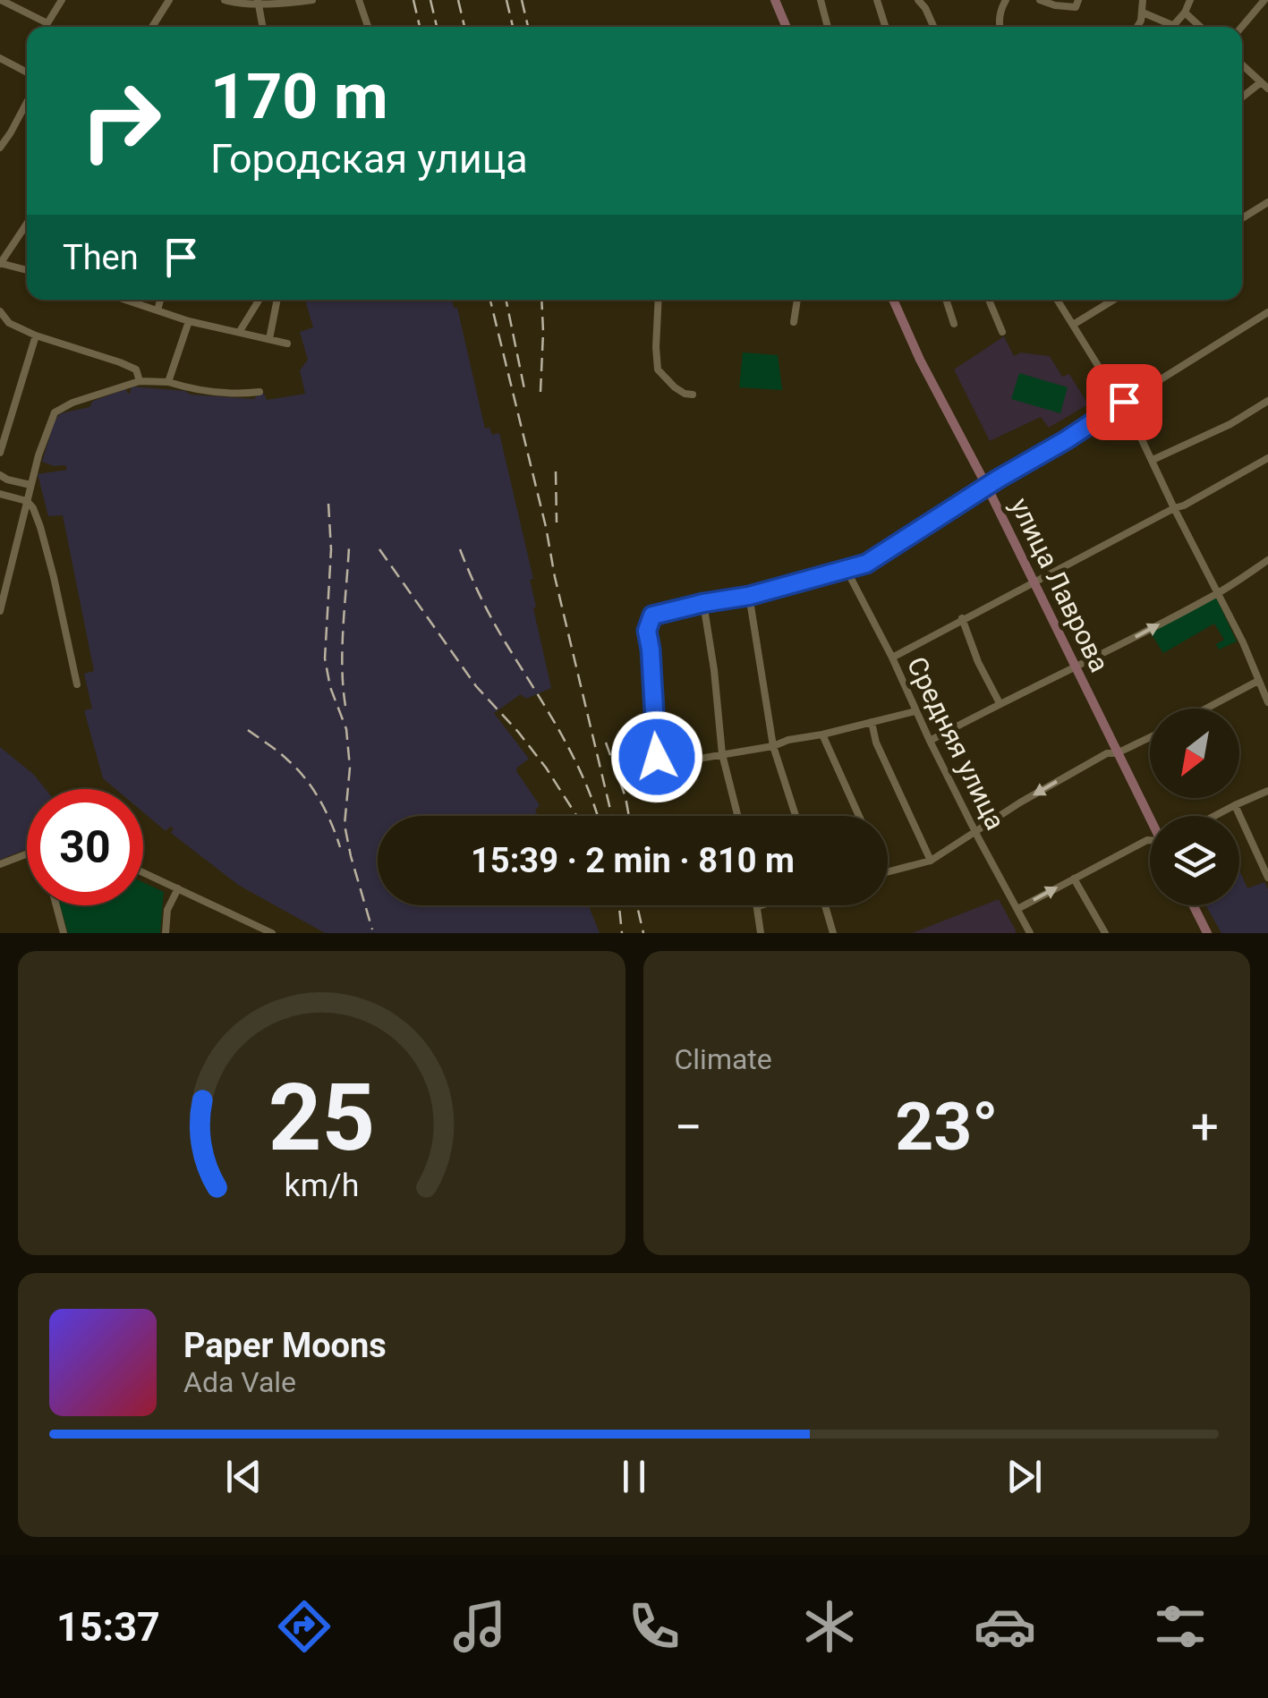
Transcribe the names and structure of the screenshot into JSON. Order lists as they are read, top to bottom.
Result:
{
  "streets": {
    "main road": ["улица Лаврова"],
    "street": ["Средняя улица"]
  },
  "north": "bottom left",
  "page": {
    "turn": ["170 m", "Городская улица"],
    "then": "Then",
    "limit": "30",
    "trip": "15:39 · 2 min · 810 m",
    "tile": "Climate",
    "heat": ["−", "23°", "+"],
    "song": ["Paper Moons", "Ada Vale"],
    "tabs": "15:37",
    "gauge": ["25", "km/h"]
  }
}
